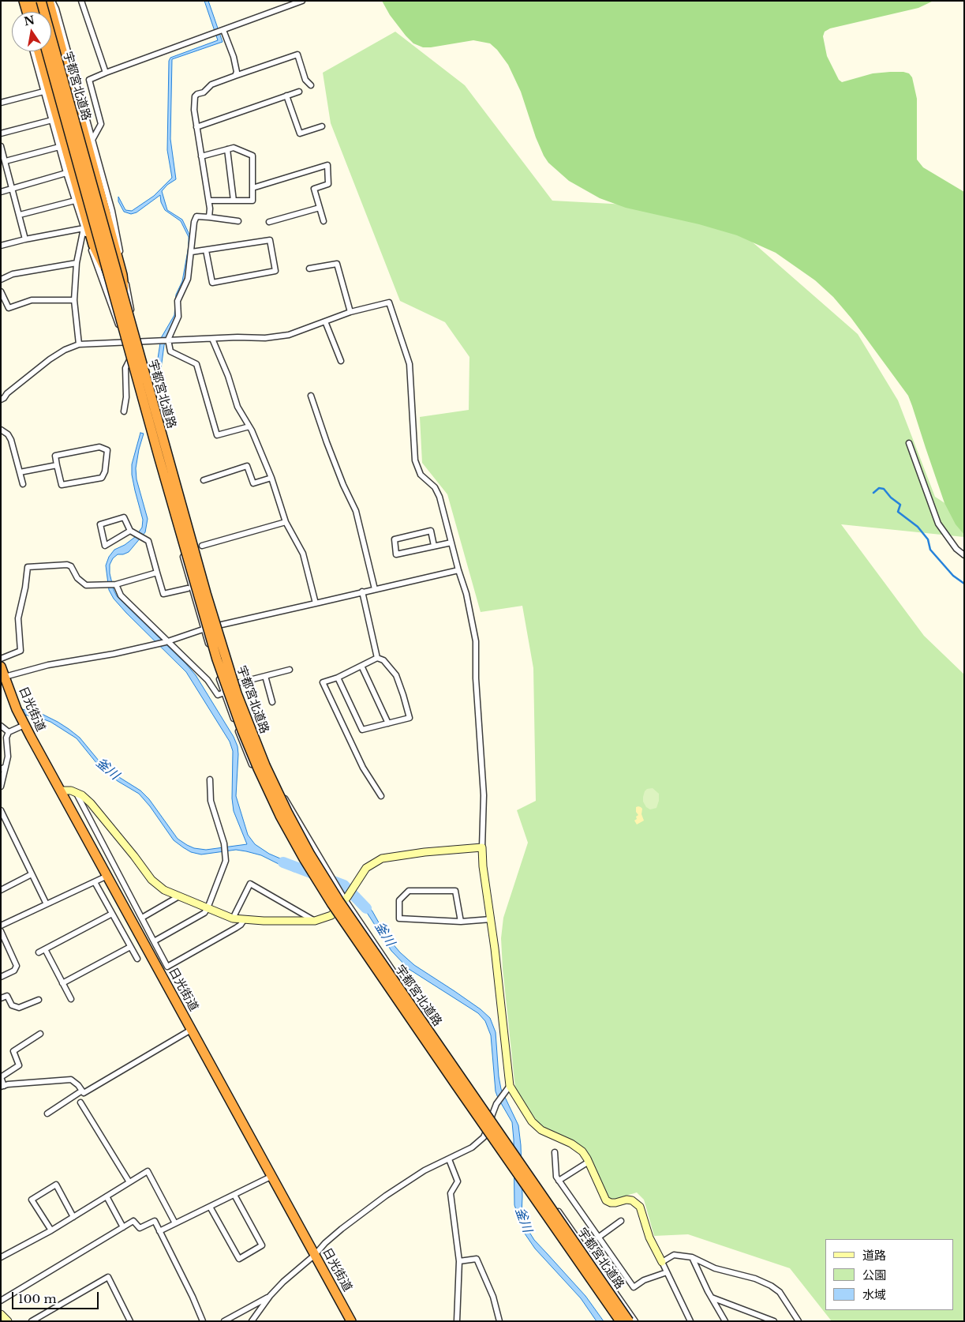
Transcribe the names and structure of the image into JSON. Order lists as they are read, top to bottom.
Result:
{
  "streets": {
    "highway": ["宇都宮北道路", "日光街道"]
  },
  "water": ["釜川"],
  "legend": ["道路", "公園", "水域"],
  "scale_bar": "100 m",
  "north": "top"
}
